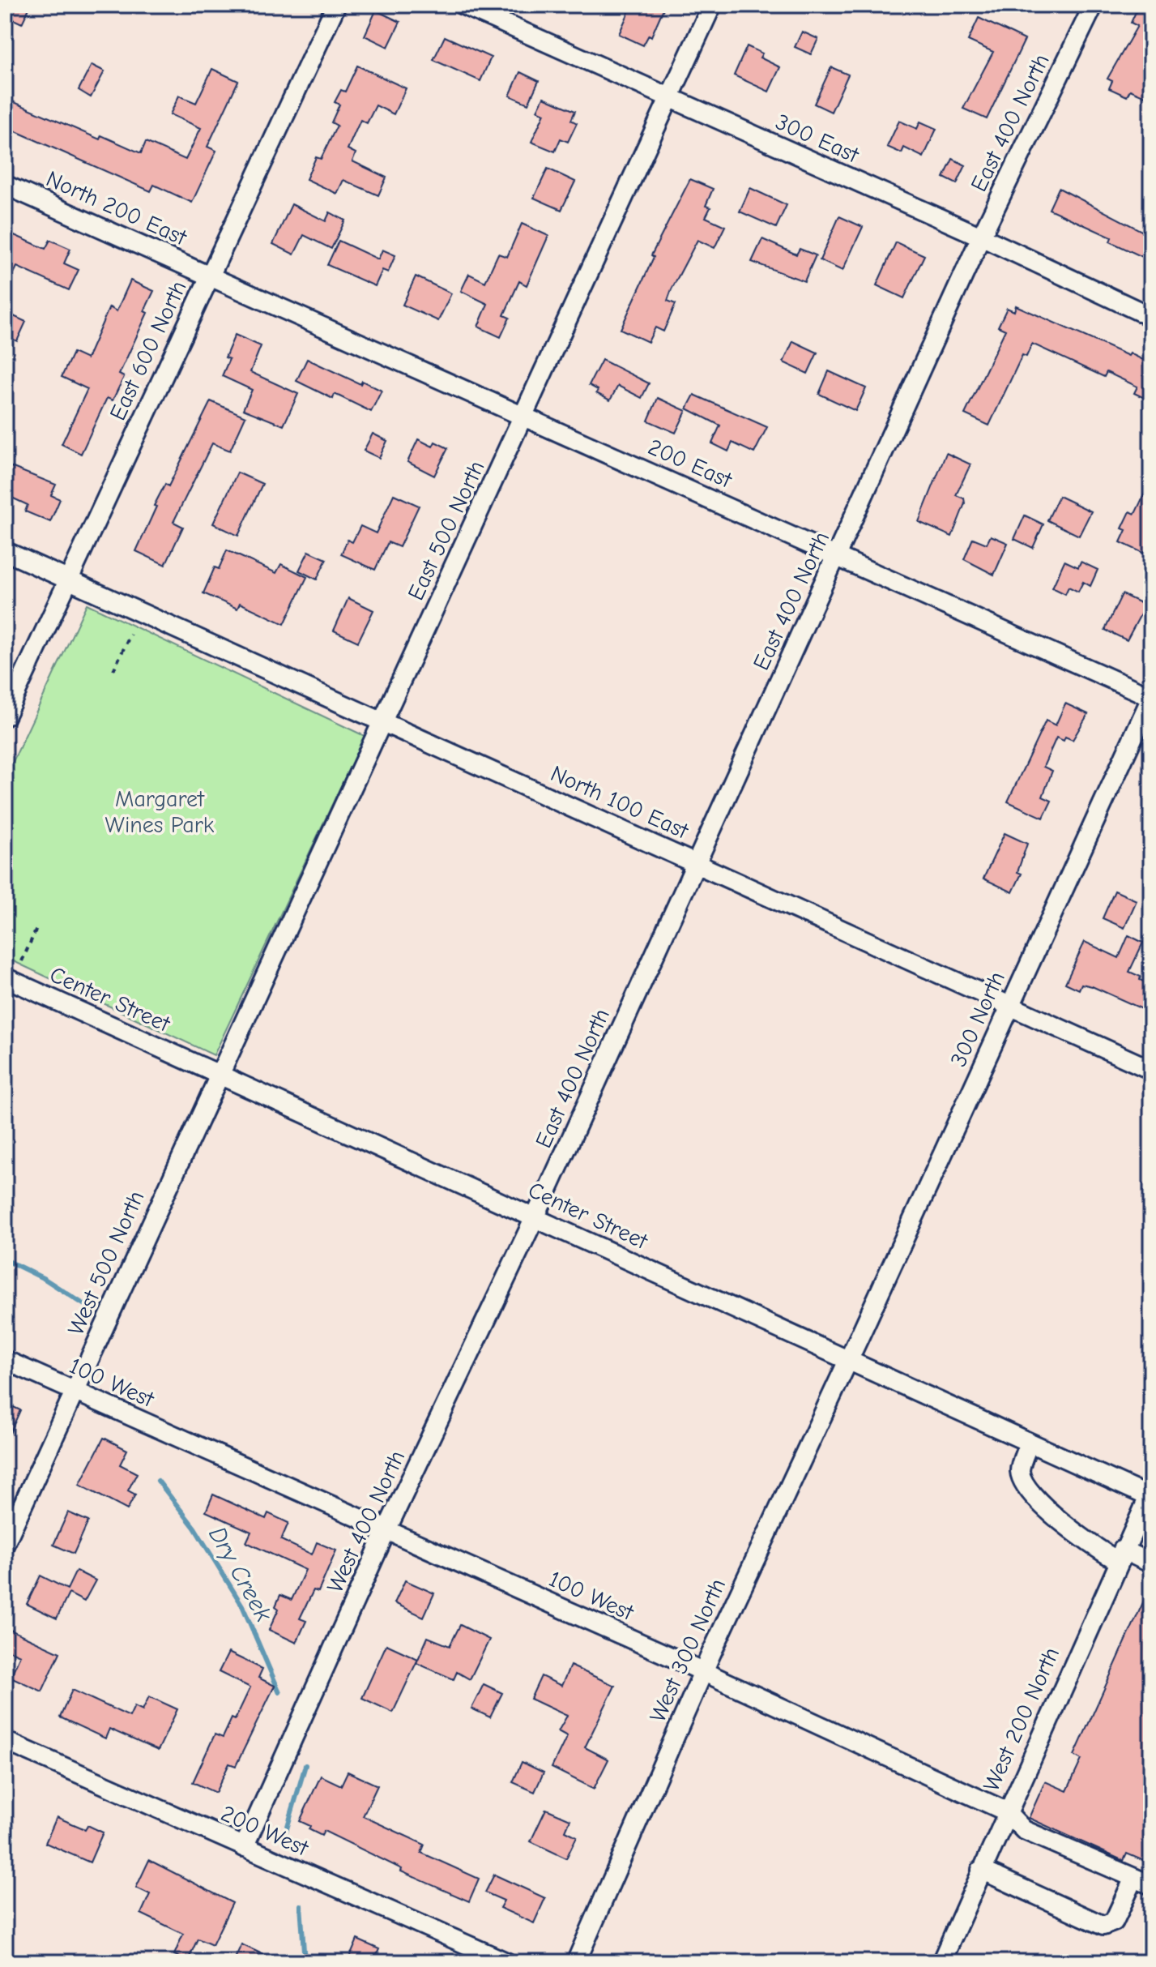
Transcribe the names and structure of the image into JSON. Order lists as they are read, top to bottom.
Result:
{
  "streets": {
    "street": [
      "East 400 North",
      "300 East",
      "North 200 East",
      "East 600 North",
      "200 East",
      "East 500 North",
      "North 100 East",
      "Center Street",
      "300 North",
      "West 500 North",
      "100 West",
      "West 400 North",
      "West 300 North",
      "West 200 North",
      "200 West"
    ]
  },
  "crossings": [
    ["East 400 North", "300 East"],
    ["East 400 North", "200 East"],
    ["East 400 North", "North 100 East"],
    ["East 400 North", "Center Street"],
    ["East 400 North", "West 400 North"],
    ["300 East", "East 500 North"],
    ["North 200 East", "East 600 North"],
    ["North 200 East", "200 East"],
    ["East 600 North", "200 East"],
    ["East 600 North", "North 100 East"],
    ["200 East", "East 500 North"],
    ["200 East", "300 North"],
    ["East 500 North", "North 100 East"],
    ["East 500 North", "Center Street"],
    ["East 500 North", "West 500 North"],
    ["North 100 East", "300 North"],
    ["Center Street", "300 North"],
    ["Center Street", "West 500 North"],
    ["Center Street", "West 400 North"],
    ["Center Street", "West 300 North"],
    ["Center Street", "West 200 North"],
    ["300 North", "West 300 North"],
    ["West 500 North", "100 West"],
    ["100 West", "West 400 North"],
    ["100 West", "West 300 North"],
    ["100 West", "West 200 North"],
    ["West 400 North", "200 West"]
  ],
  "water": ["Dry Creek"],
  "parks": ["Margaret Wines Park"]
}
